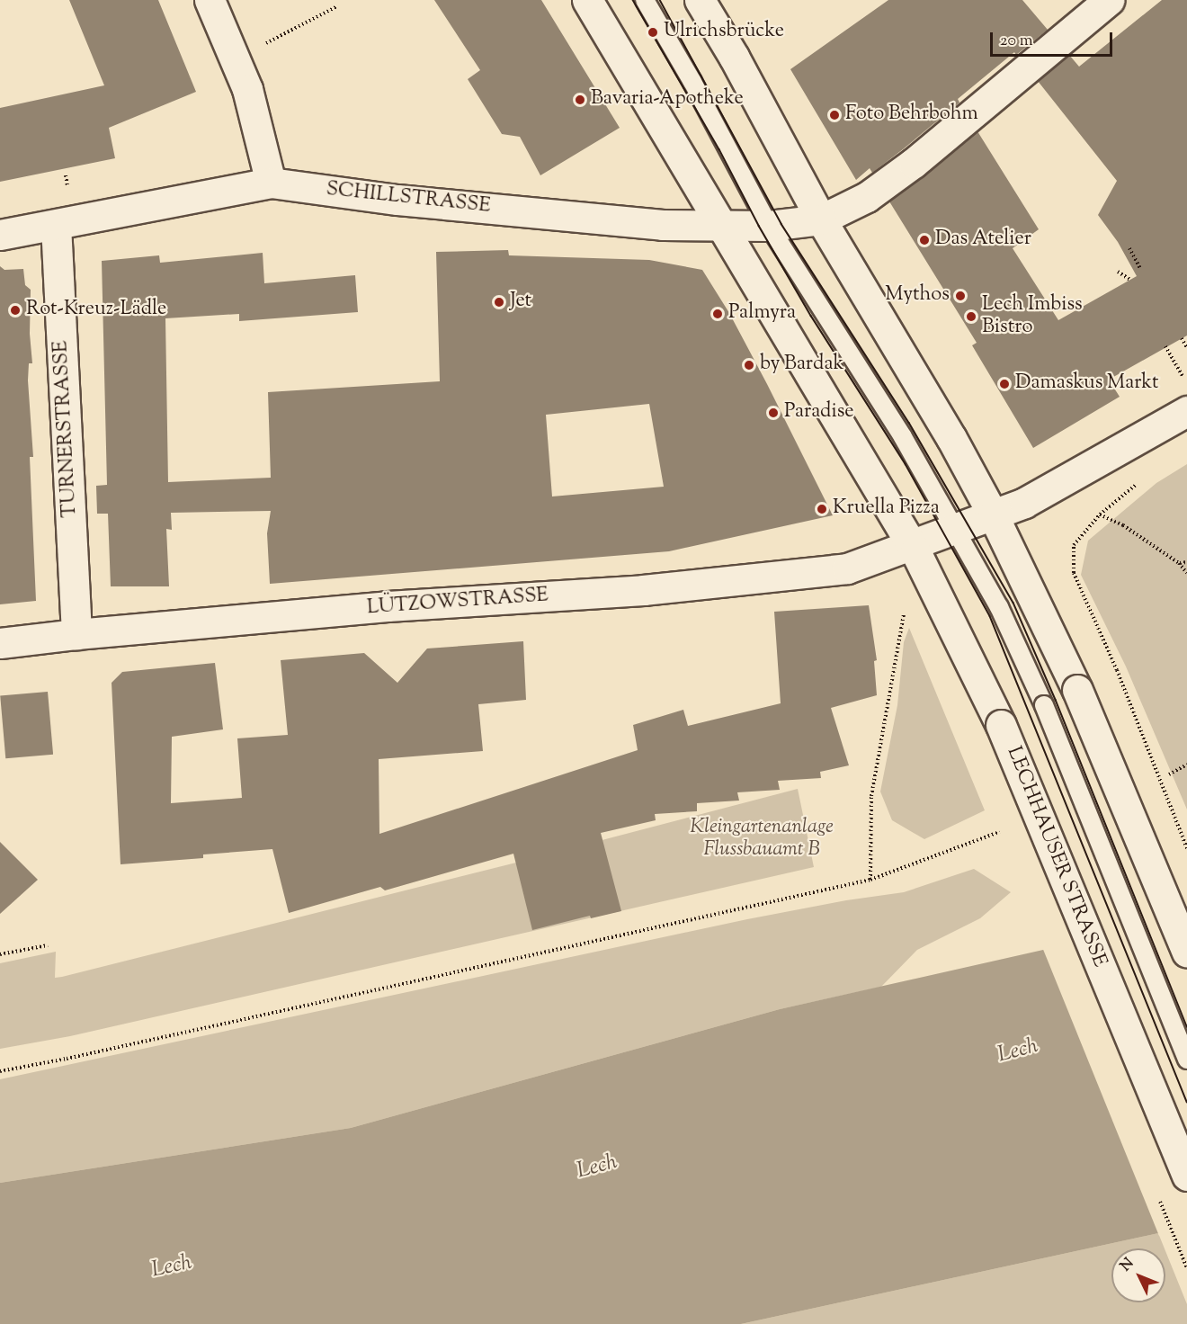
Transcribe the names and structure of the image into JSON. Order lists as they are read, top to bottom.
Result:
{
  "streets": {
    "street": [
      "SCHILLSTRASSE",
      "TURNERSTRASSE",
      "LÜTZOWSTRASSE",
      "LECHHAUSER STRASSE"
    ]
  },
  "crossings": [
    ["SCHILLSTRASSE", "TURNERSTRASSE"],
    ["SCHILLSTRASSE", "LECHHAUSER STRASSE"],
    ["TURNERSTRASSE", "LÜTZOWSTRASSE"],
    ["LÜTZOWSTRASSE", "LECHHAUSER STRASSE"]
  ],
  "water": ["Lech"],
  "parks": ["Kleingartenanlage Flussbauamt B"],
  "places": [
    "Ulrichsbrücke",
    "Bavaria-Apotheke",
    "Foto Behrbohm",
    "Das Atelier",
    "Mythos",
    "Jet",
    "Rot-Kreuz-Lädle",
    "Palmyra",
    "Lech Imbiss Bistro",
    "by Bardak",
    "Damaskus Markt",
    "Paradise",
    "Kruella Pizza"
  ],
  "scale_bar": "20 m",
  "north": "top left"
}
